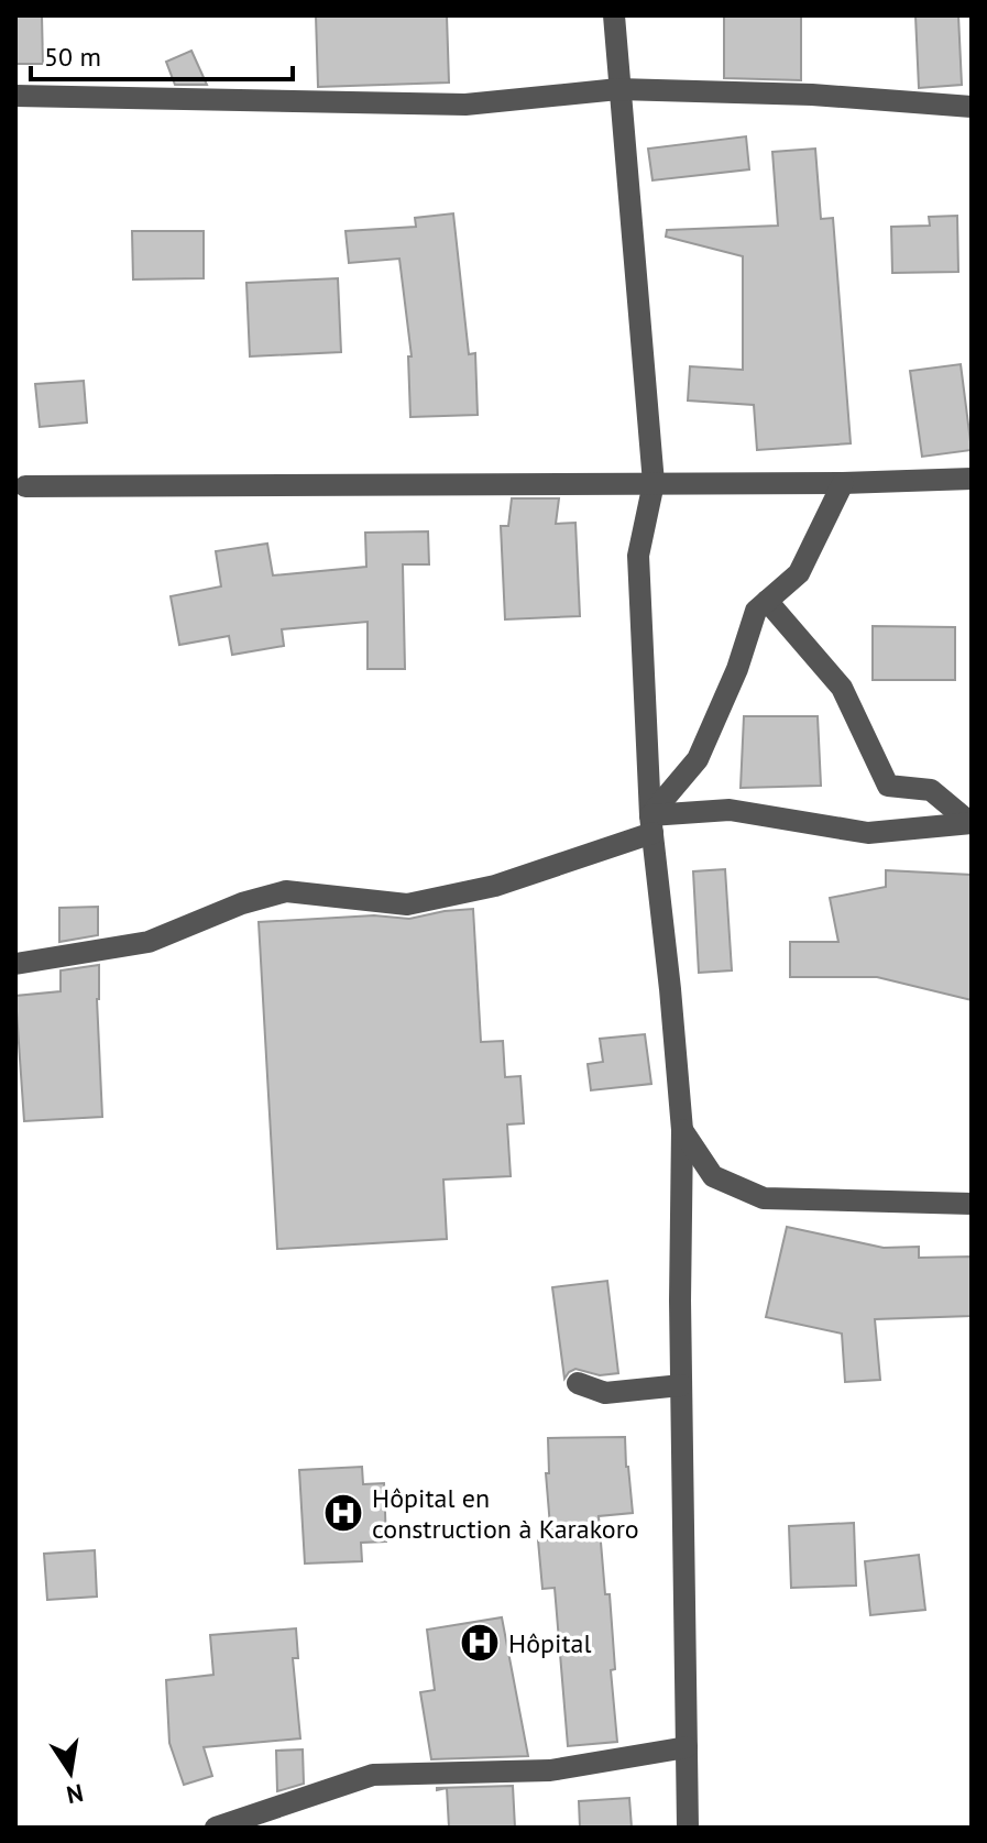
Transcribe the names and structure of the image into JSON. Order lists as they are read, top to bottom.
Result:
{
  "places": {
    "hospital": ["Hôpital en construction à Karakoro", "Hôpital"]
  },
  "scale_bar": "50 m",
  "north": "bottom"
}
